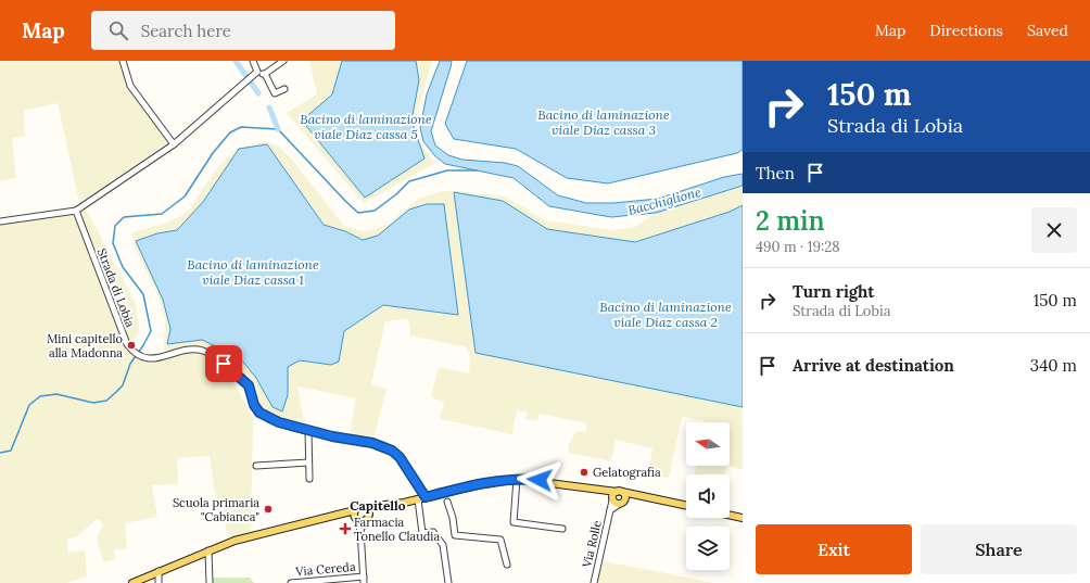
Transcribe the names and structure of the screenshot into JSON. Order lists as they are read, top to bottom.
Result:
{
  "streets": {
    "street": ["Strada di Lobia", "Via Rolle", "Via Cereda"]
  },
  "districts": ["Capitello"],
  "water": [
    "Bacino di laminazione viale Diaz cassa 3",
    "Bacino di laminazione viale Diaz cassa 5",
    "Bacchiglione",
    "Bacino di laminazione viale Diaz cassa 1",
    "Bacino di laminazione viale Diaz cassa 2"
  ],
  "places": {
    "other": ["Mini capitello alla Madonna", "Gelatografia", "Scuola primaria \"Cabianca\""],
    "health": ["Farmacia Tonello Claudia"]
  },
  "north": "left",
  "page": {
    "header": "Map",
    "search": "Search here",
    "nav": ["Map", "Directions", "Saved"],
    "turn": ["150 m", "Strada di Lobia"],
    "then": "Then",
    "heading": ["2 min", "490 m · 19:28"],
    "list": [
      {
        "name": "Turn right",
        "note": "Strada di Lobia",
        "value": "150 m"
      },
      {
        "name": "Arrive at destination",
        "value": "340 m"
      }
    ],
    "buttons": ["Exit", "Share"]
  }
}
